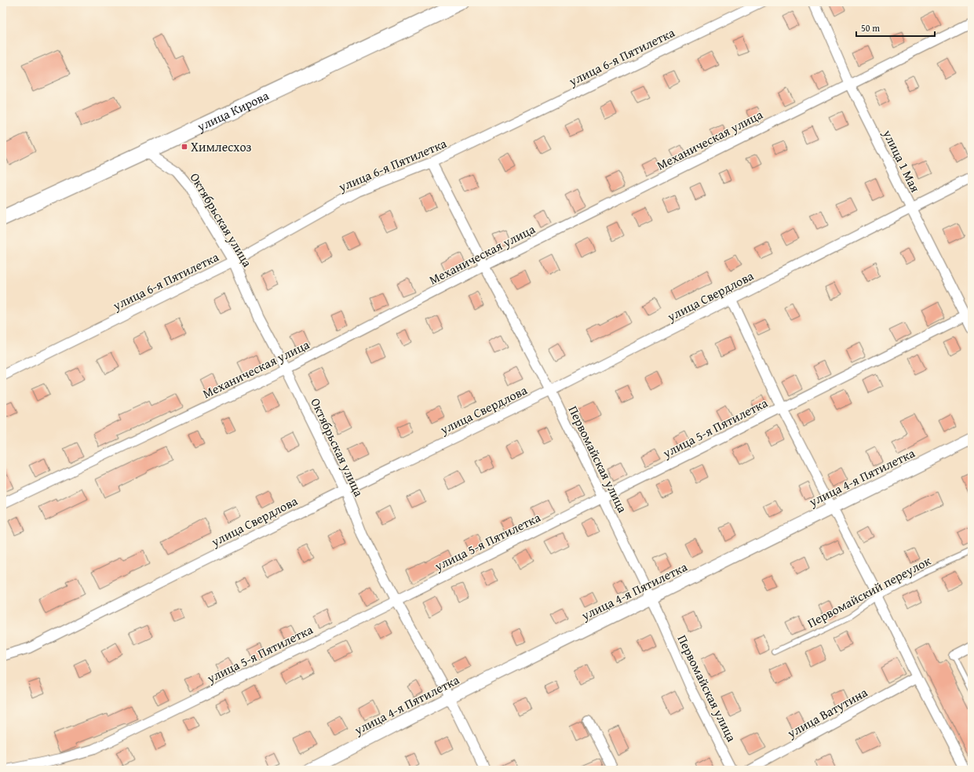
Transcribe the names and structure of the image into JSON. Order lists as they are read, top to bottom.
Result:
{
  "streets": {
    "main road": ["улица Кирова"],
    "street": [
      "улица 6-я Пятилетка",
      "Механическая улица",
      "улица 1 Мая",
      "Октябрьская улица",
      "улица Свердлова",
      "улица 5-я Пятилетка",
      "Первомайская улица",
      "улица 4-я Пятилетка",
      "улица Ватутина"
    ],
    "lane": ["Первомайский переулок"]
  },
  "crossings": [
    ["улица 6-я Пятилетка", "Октябрьская улица"],
    ["улица 6-я Пятилетка", "Первомайская улица"],
    ["улица Кирова", "Октябрьская улица"],
    ["Механическая улица", "улица 1 Мая"],
    ["Механическая улица", "Октябрьская улица"],
    ["Механическая улица", "Первомайская улица"],
    ["улица 1 Мая", "улица Свердлова"],
    ["улица 1 Мая", "улица 5-я Пятилетка"],
    ["Октябрьская улица", "улица Свердлова"],
    ["Октябрьская улица", "улица 5-я Пятилетка"],
    ["Октябрьская улица", "улица 4-я Пятилетка"],
    ["улица Свердлова", "Первомайская улица"],
    ["улица 5-я Пятилетка", "Первомайская улица"],
    ["Первомайская улица", "улица 4-я Пятилетка"]
  ],
  "places": {
    "transit": ["Химлесхоз"]
  },
  "scale_bar": "50 m"
}
